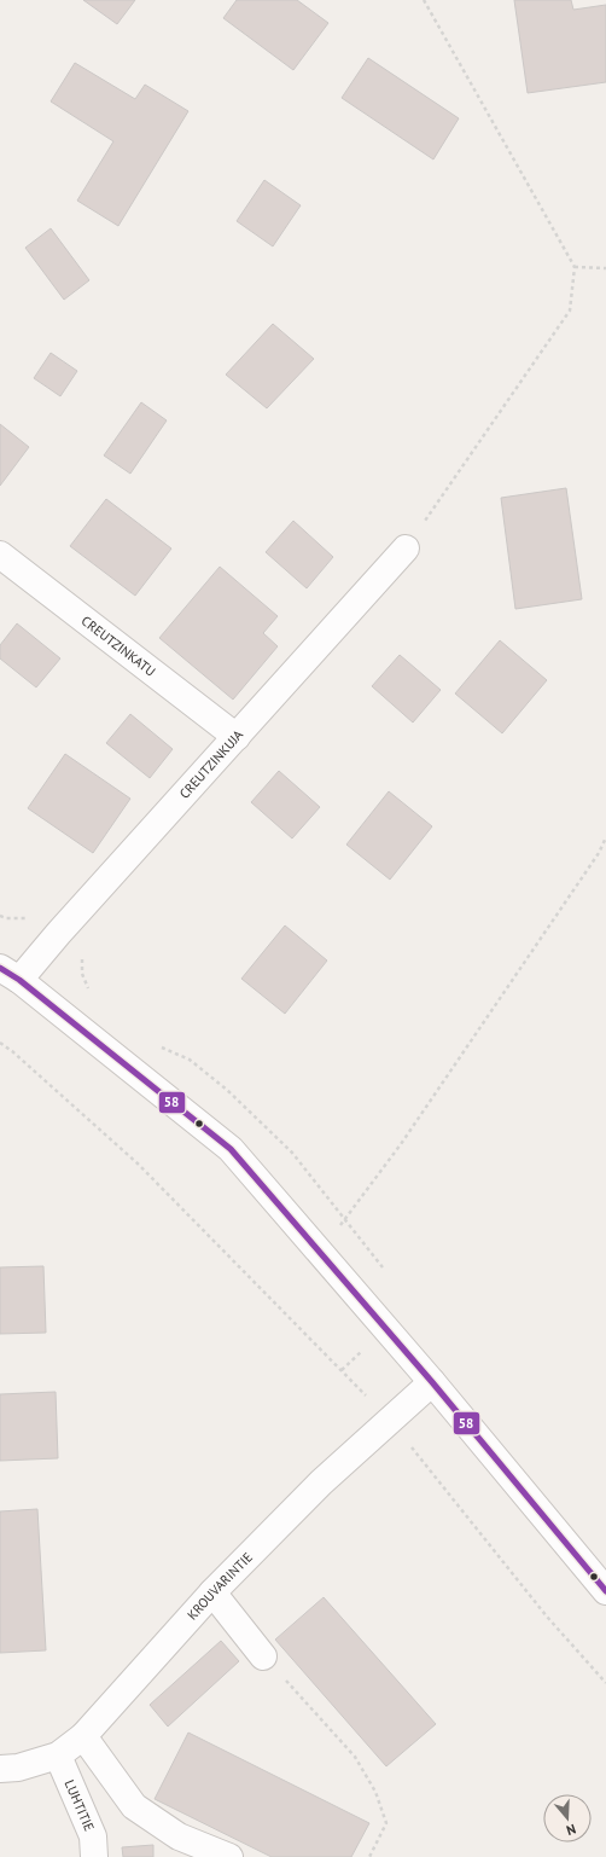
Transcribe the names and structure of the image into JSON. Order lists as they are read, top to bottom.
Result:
{
  "streets": {
    "street": [
      "CREUTZINKATU",
      "CREUTZINKUJA",
      "KROUVARINTIE",
      "LUHTITIE"
    ]
  },
  "crossings": [
    ["CREUTZINKATU", "CREUTZINKUJA"],
    ["KROUVARINTIE", "LUHTITIE"]
  ],
  "lines": ["transit line 58"],
  "north": "bottom"
}
